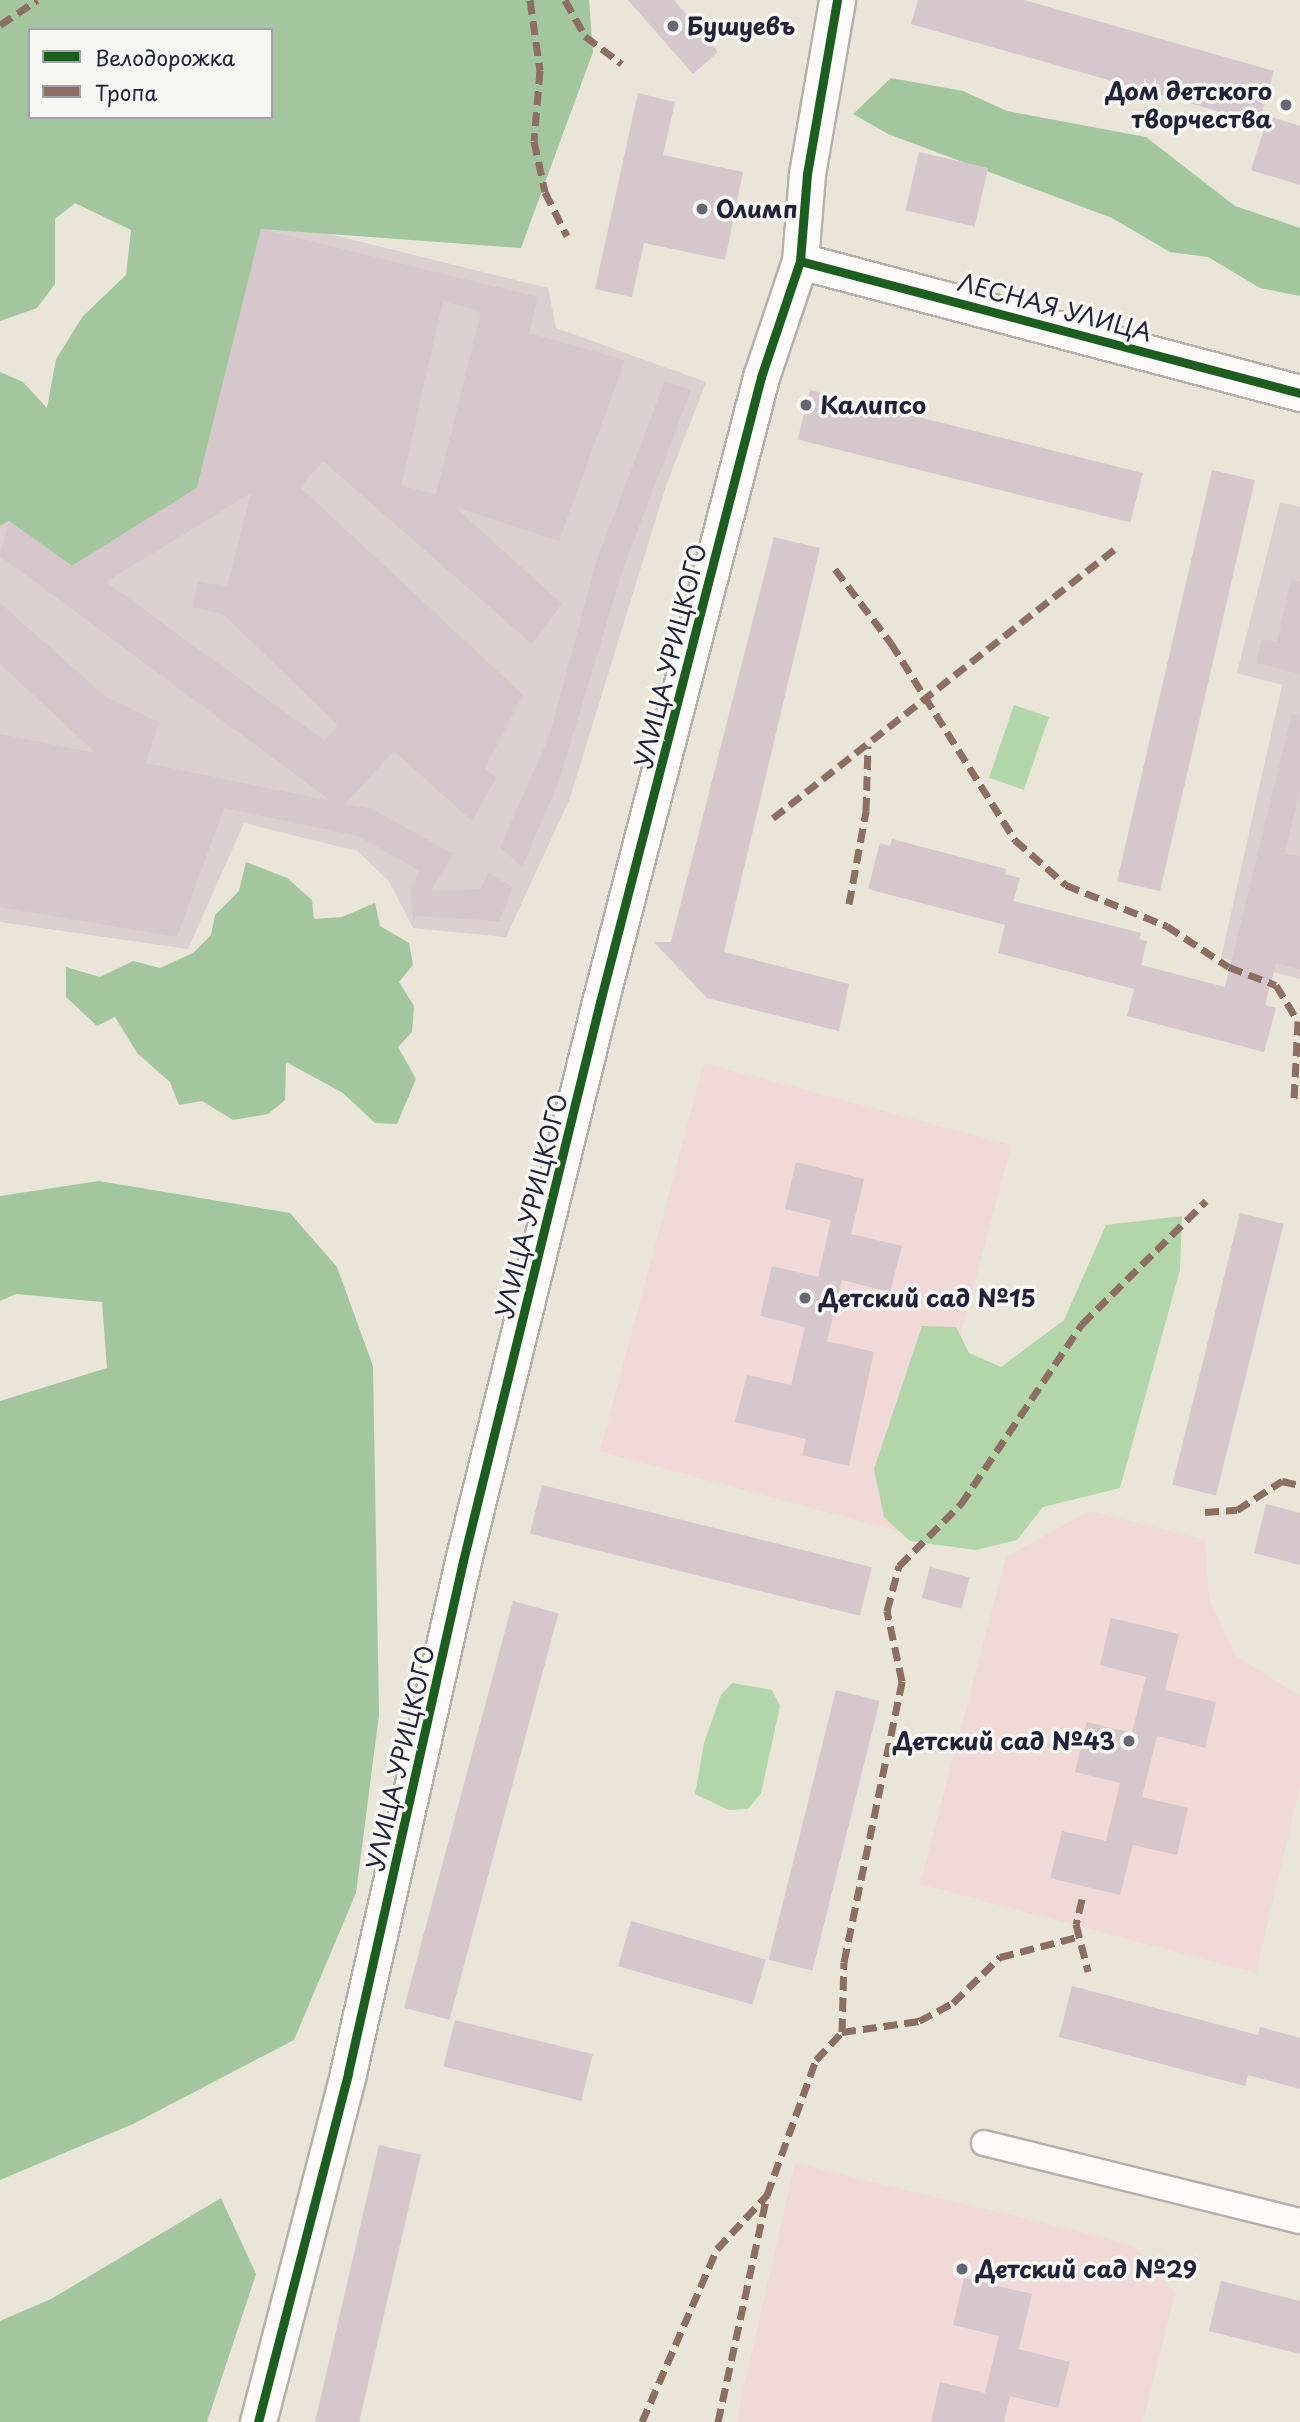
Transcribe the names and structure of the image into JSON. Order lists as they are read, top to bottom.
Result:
{
  "streets": {
    "street": ["ЛЕСНАЯ УЛИЦА", "УЛИЦА УРИЦКОГО"]
  },
  "crossings": [
    ["ЛЕСНАЯ УЛИЦА", "УЛИЦА УРИЦКОГО"]
  ],
  "places": [
    "Бушуевъ",
    "Дом детского творчества",
    "Олимп",
    "Калипсо",
    "Детский сад №15",
    "Детский сад №43",
    "Детский сад №29"
  ],
  "legend": ["Велодорожка", "Тропа"]
}
